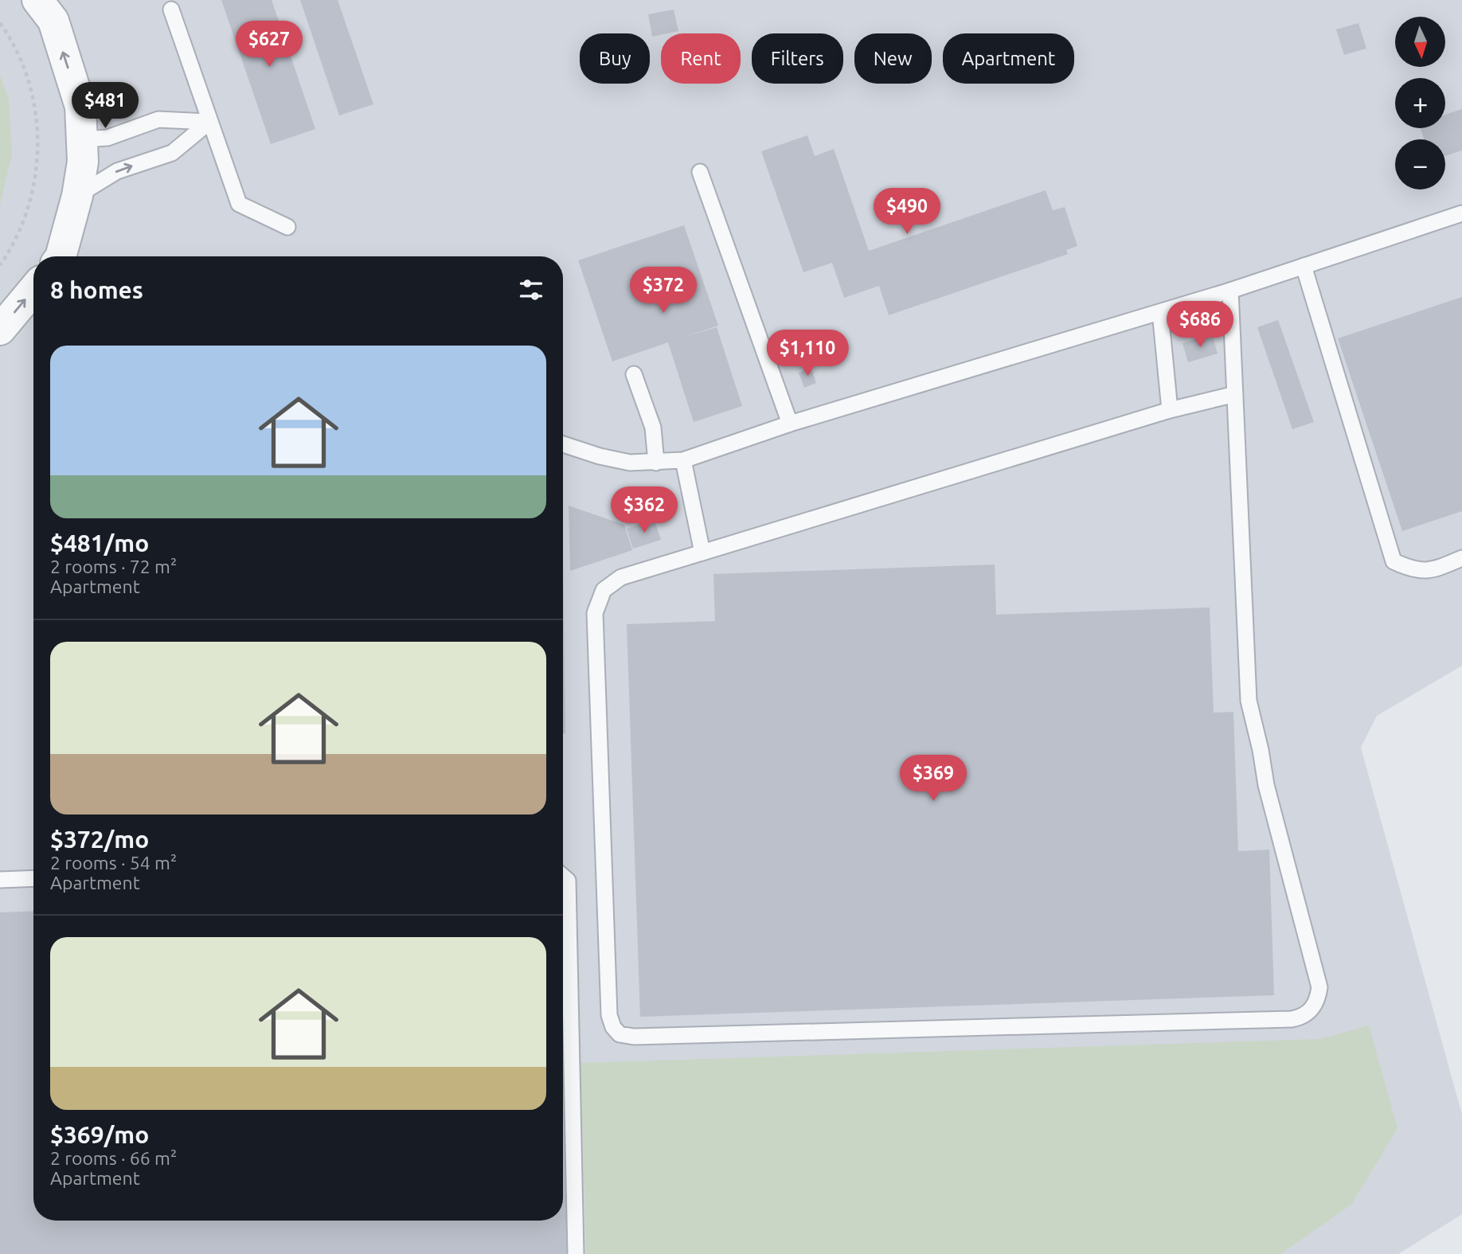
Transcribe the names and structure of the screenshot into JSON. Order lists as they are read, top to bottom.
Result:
{
  "north": "bottom",
  "page": {
    "map_buttons": ["+", "−"],
    "price": [
      "$627",
      "$481",
      "$490",
      "$372",
      "$686",
      "$1,110",
      "$362",
      "$369"
    ],
    "chip": [
      "Buy",
      "Rent",
      "Filters",
      "New",
      "Apartment"
    ],
    "heading": "8 homes",
    "list": [
      {
        "name": "$481/mo",
        "note": "2 rooms · 72 m² · Apartment"
      },
      {
        "name": "$372/mo",
        "note": "2 rooms · 54 m² · Apartment"
      },
      {
        "name": "$369/mo",
        "note": "2 rooms · 66 m² · Apartment"
      }
    ]
  }
}
